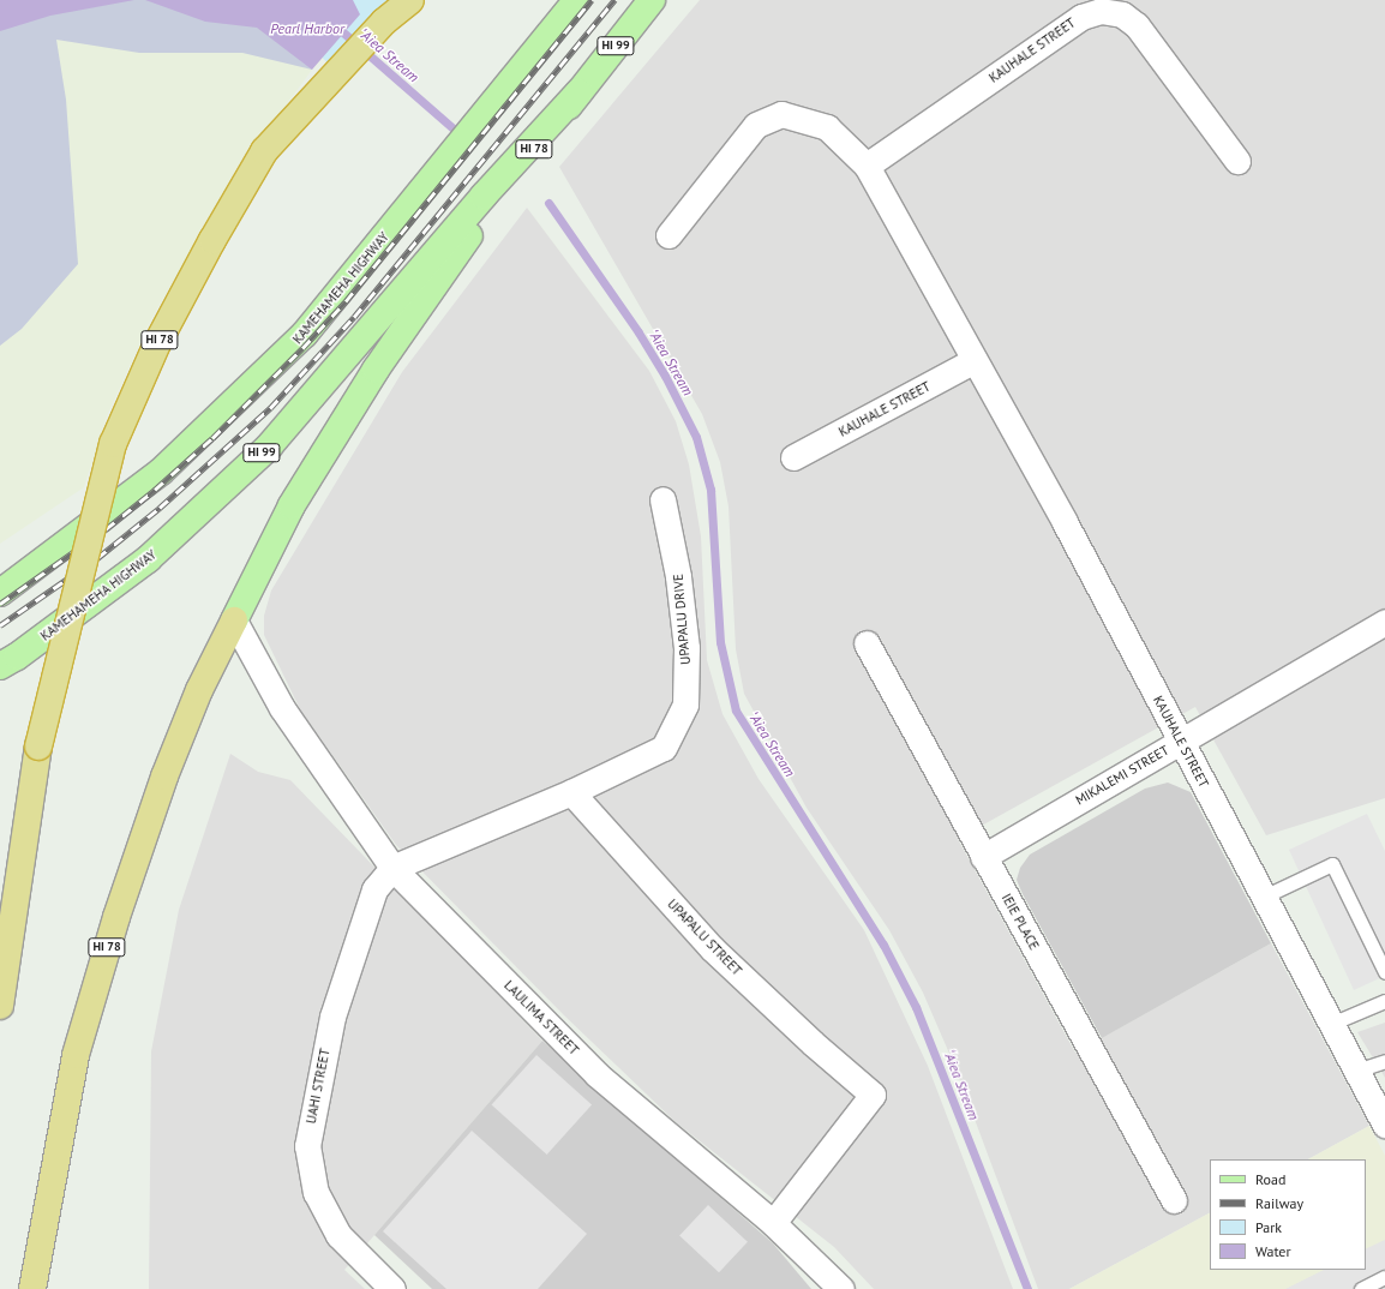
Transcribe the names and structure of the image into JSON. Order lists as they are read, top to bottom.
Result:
{
  "streets": {
    "highway": ["HI 78"],
    "main road": ["HI 99", "KAMEHAMEHA HIGHWAY"],
    "street": [
      "KAUHALE STREET",
      "UPAPALU DRIVE",
      "MIKALEMI STREET",
      "IEIE PLACE",
      "UPAPALU STREET",
      "LAULIMA STREET",
      "UAHI STREET"
    ]
  },
  "crossings": [
    ["KAUHALE STREET", "MIKALEMI STREET"],
    ["HI 78", "KAMEHAMEHA HIGHWAY"],
    ["HI 78", "LAULIMA STREET"],
    ["KAMEHAMEHA HIGHWAY", "LAULIMA STREET"],
    ["UPAPALU DRIVE", "UPAPALU STREET"],
    ["MIKALEMI STREET", "IEIE PLACE"],
    ["UPAPALU STREET", "LAULIMA STREET"],
    ["LAULIMA STREET", "UAHI STREET"]
  ],
  "water": ["Pearl Harbor", "ʻAiea Stream"],
  "legend": [
    "Road",
    "Railway",
    "Park",
    "Water"
  ]
}
